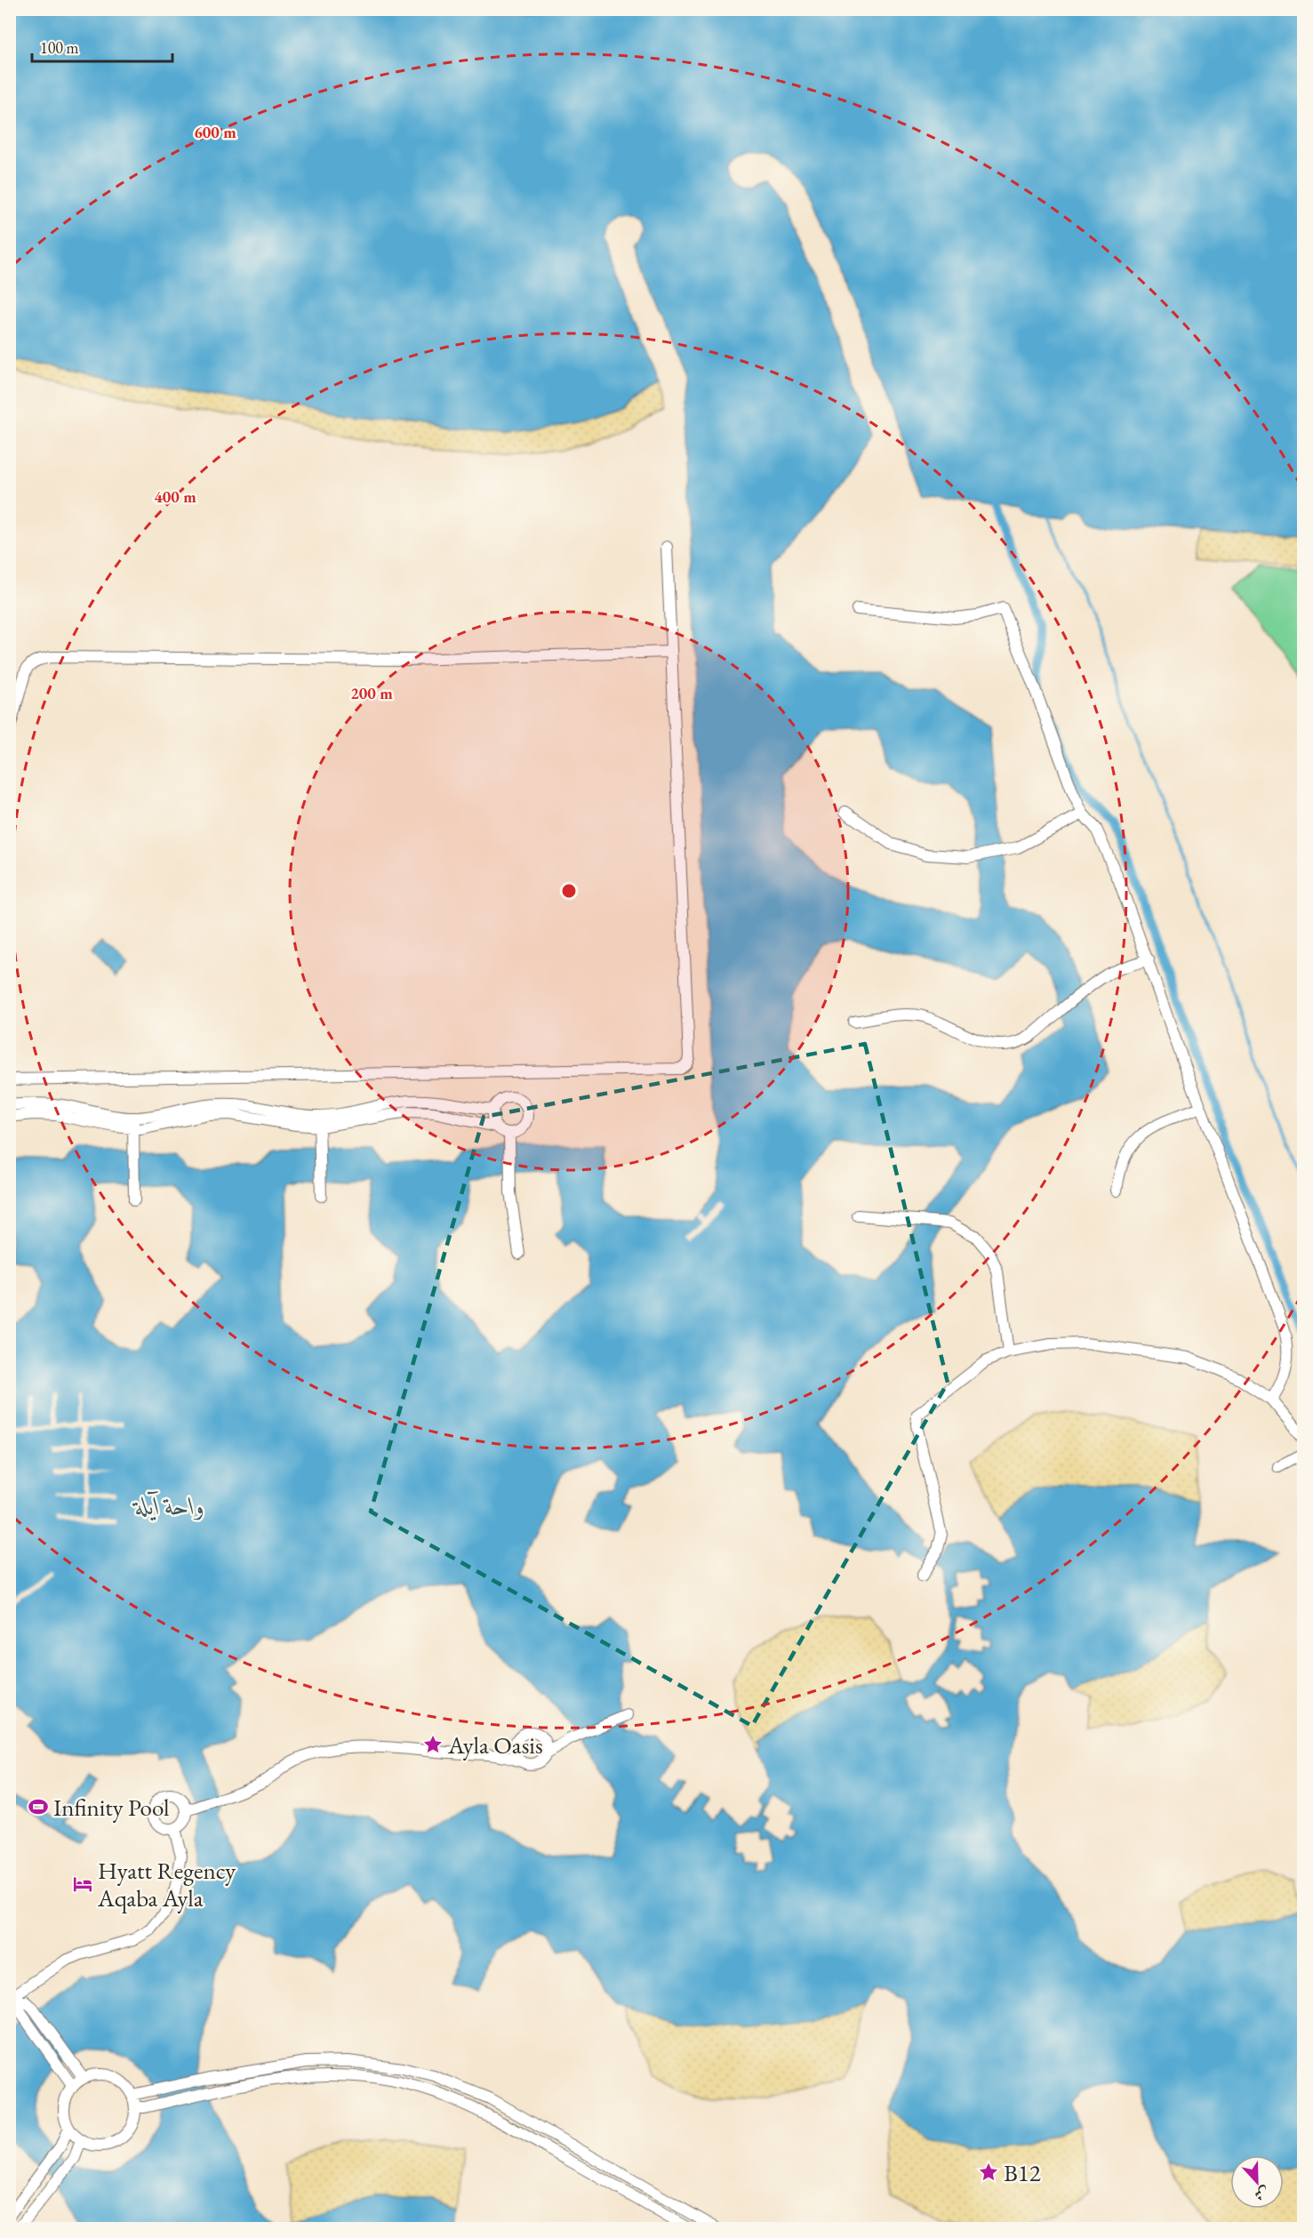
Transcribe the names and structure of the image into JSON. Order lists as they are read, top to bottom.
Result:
{
  "water": ["واحة آيلة"],
  "places": {
    "place": ["Ayla Oasis", "B12"],
    "sports": ["Infinity Pool"],
    "hotel": ["Hyatt Regency Aqaba Ayla"]
  },
  "scale_bar": "100 m",
  "north": "bottom",
  "rings": ["600 m", "400 m", "200 m"]
}
